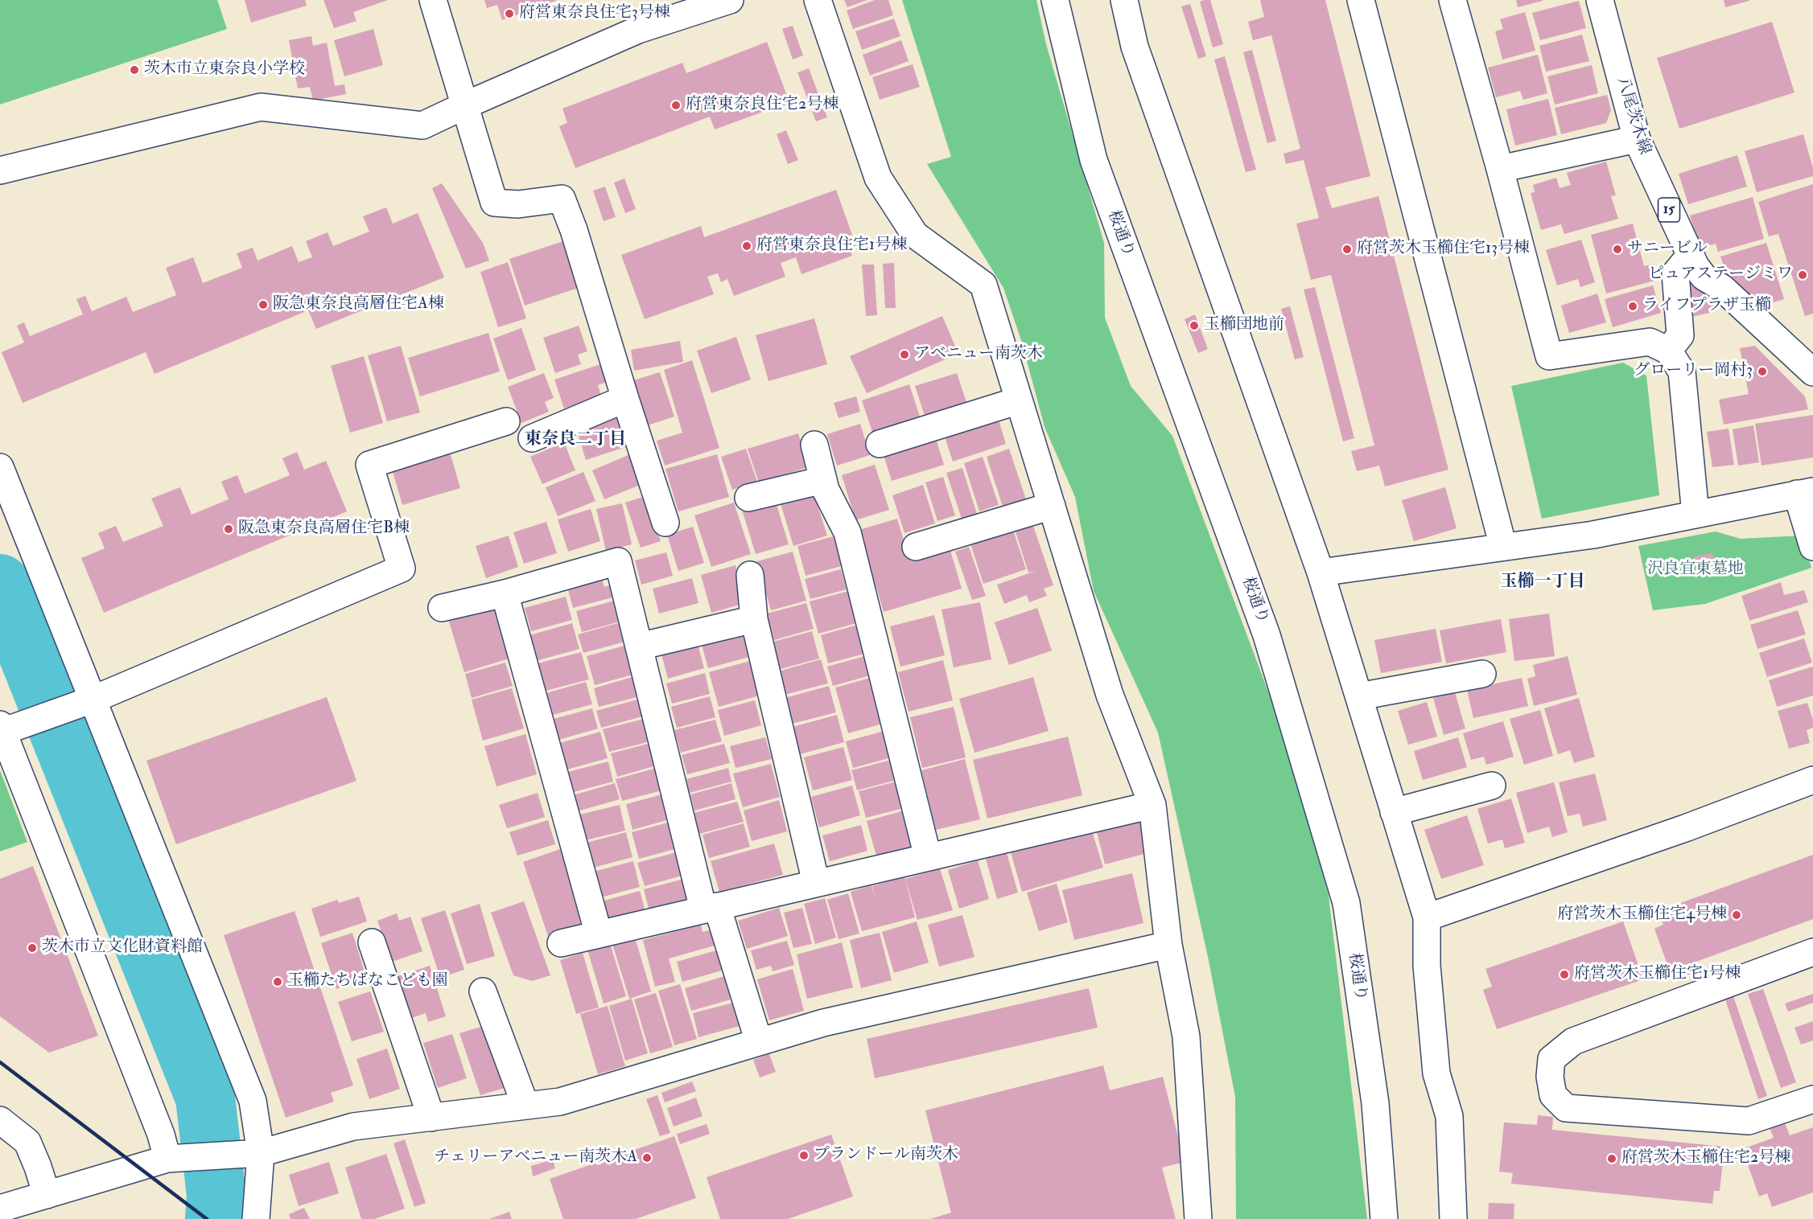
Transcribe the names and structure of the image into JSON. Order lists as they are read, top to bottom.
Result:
{
  "streets": {
    "street": ["八尾茨木線", "15", "桜通り"]
  },
  "districts": ["東奈良二丁目", "玉櫛一丁目"],
  "parks": ["沢良宜東墓地"],
  "places": [
    "府営東奈良住宅3号棟",
    "茨木市立東奈良小学校",
    "府営東奈良住宅2号棟",
    "府営東奈良住宅1号棟",
    "府営茨木玉櫛住宅13号棟",
    "サニービル",
    "ピュアステージミワ",
    "阪急東奈良高層住宅A棟",
    "ライフプラザ玉櫛",
    "玉櫛団地前",
    "アベニュー南茨木",
    "グローリー岡村3",
    "阪急東奈良高層住宅B棟",
    "府営茨木玉櫛住宅4号棟",
    "茨木市立文化財資料館",
    "府営茨木玉櫛住宅1号棟",
    "玉櫛たちばなこども園",
    "プランドール南茨木",
    "チェリーアベニュー南茨木A",
    "府営茨木玉櫛住宅2号棟"
  ]
}
